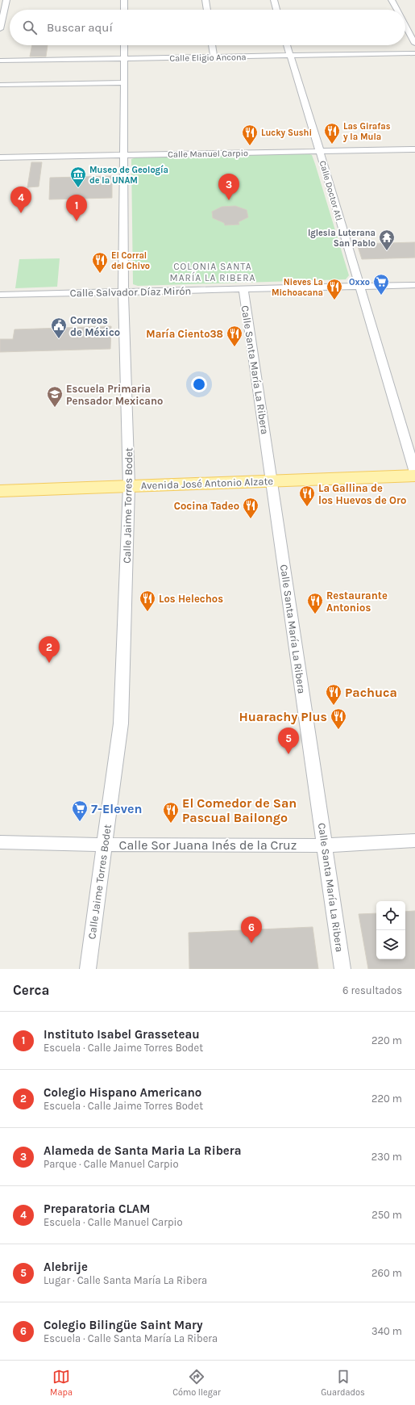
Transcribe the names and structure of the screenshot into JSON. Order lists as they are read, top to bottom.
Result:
{
  "streets": {
    "main road": ["Avenida José Antonio Alzate"],
    "street": [
      "Calle Eligio Ancona",
      "Calle Manuel Carpio",
      "Calle Doctor Atl",
      "Calle Salvador Díaz Mirón",
      "Calle Santa María La Ribera",
      "Calle Jaime Torres Bodet",
      "Calle Sor Juana Inés de la Cruz"
    ]
  },
  "crossings": [
    ["Calle Eligio Ancona", "Calle Doctor Atl"],
    ["Calle Eligio Ancona", "Calle Jaime Torres Bodet"],
    ["Calle Manuel Carpio", "Calle Doctor Atl"],
    ["Calle Manuel Carpio", "Calle Jaime Torres Bodet"],
    ["Calle Doctor Atl", "Calle Salvador Díaz Mirón"],
    ["Calle Salvador Díaz Mirón", "Calle Santa María La Ribera"],
    ["Calle Salvador Díaz Mirón", "Calle Jaime Torres Bodet"],
    ["Calle Santa María La Ribera", "Avenida José Antonio Alzate"],
    ["Calle Santa María La Ribera", "Calle Sor Juana Inés de la Cruz"],
    ["Avenida José Antonio Alzate", "Calle Jaime Torres Bodet"],
    ["Calle Jaime Torres Bodet", "Calle Sor Juana Inés de la Cruz"]
  ],
  "districts": ["COLONIA SANTA MARÍA LA RIBERA"],
  "places": {
    "restaurant": [
      "Las Girafas y la Mula",
      "Lucky Sushi",
      "El Corral del Chivo",
      "Nieves La Michoacana",
      "María Ciento38",
      "La Gallina de los Huevos de Oro",
      "Cocina Tadeo",
      "Los Helechos",
      "Restaurante Antonios",
      "Pachuca",
      "Huarachy Plus",
      "El Comedor de San Pascual Bailongo"
    ],
    "museum": ["Museo de Geología de la UNAM"],
    "temple": ["Iglesia Luterana San Pablo"],
    "supermarket": ["Oxxo", "7-Eleven"],
    "public building": ["Correos de México"],
    "school or university": ["Escuela Primaria Pensador Mexicano"]
  },
  "page": {
    "search": "Buscar aquí",
    "pins": [
      "3",
      "4",
      "1",
      "2",
      "5",
      "6"
    ],
    "heading": ["Cerca", "6 resultados"],
    "list": [
      {
        "mark": "1",
        "name": "Instituto Isabel Grasseteau",
        "note": "Escuela · Calle Jaime Torres Bodet",
        "value": "220 m"
      },
      {
        "mark": "2",
        "name": "Colegio Hispano Americano",
        "note": "Escuela · Calle Jaime Torres Bodet",
        "value": "220 m"
      },
      {
        "mark": "3",
        "name": "Alameda de Santa Maria La Ribera",
        "note": "Parque · Calle Manuel Carpio",
        "value": "230 m"
      },
      {
        "mark": "4",
        "name": "Preparatoria CLAM",
        "note": "Escuela · Calle Manuel Carpio",
        "value": "250 m"
      },
      {
        "mark": "5",
        "name": "Alebrije",
        "note": "Lugar · Calle Santa María La Ribera",
        "value": "260 m"
      },
      {
        "mark": "6",
        "name": "Colegio Bilingüe Saint Mary",
        "note": "Escuela · Calle Santa María La Ribera",
        "value": "340 m"
      }
    ],
    "nav": ["Mapa", "Cómo llegar", "Guardados"]
  }
}
